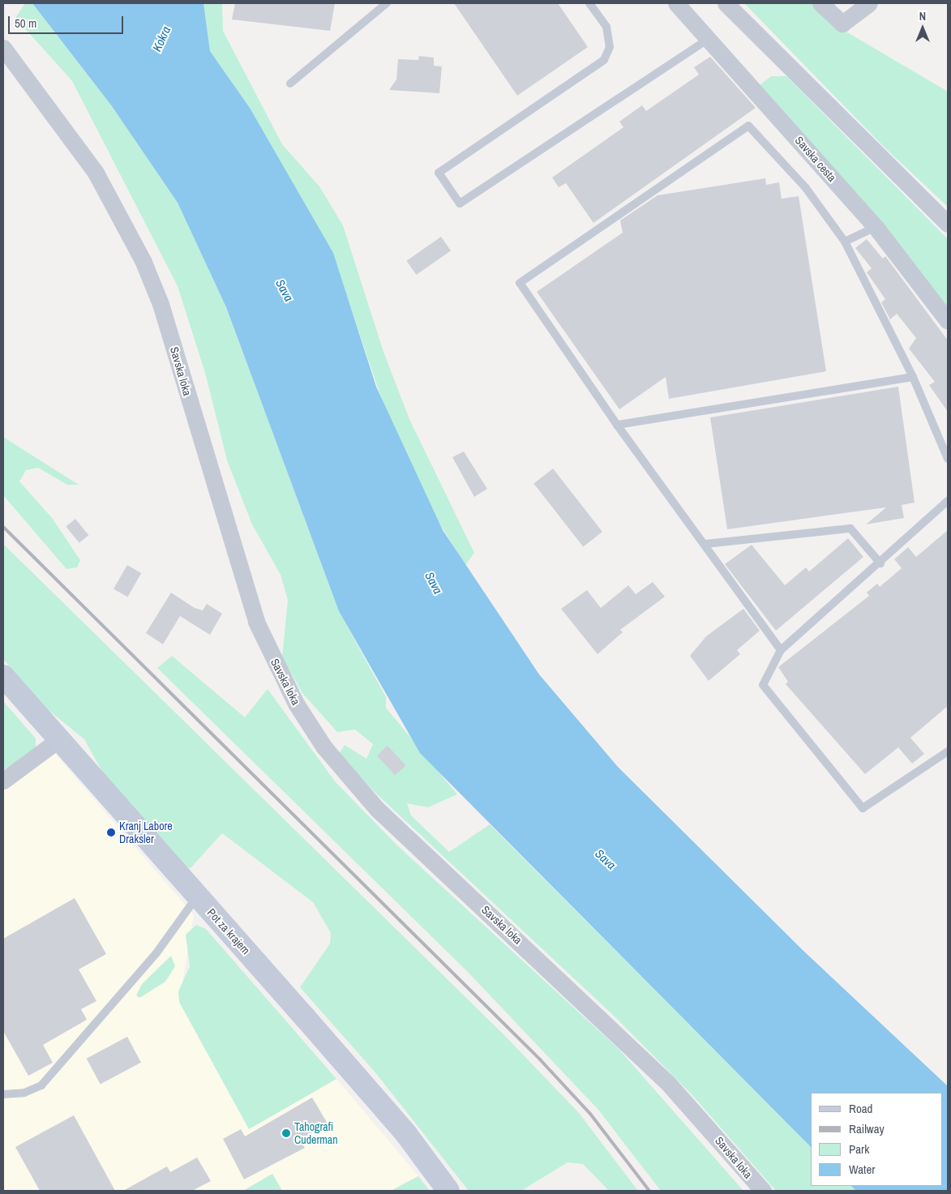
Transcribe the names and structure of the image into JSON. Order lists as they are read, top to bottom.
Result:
{
  "streets": {
    "street": ["Savska cesta", "Savska loka", "Pot za krajem"]
  },
  "water": ["Kokra", "Sava"],
  "places": ["Kranj Labore Draksler", "Tahografi Cuderman"],
  "legend": [
    "Road",
    "Railway",
    "Park",
    "Water"
  ],
  "scale_bar": "50 m",
  "north": "top"
}
